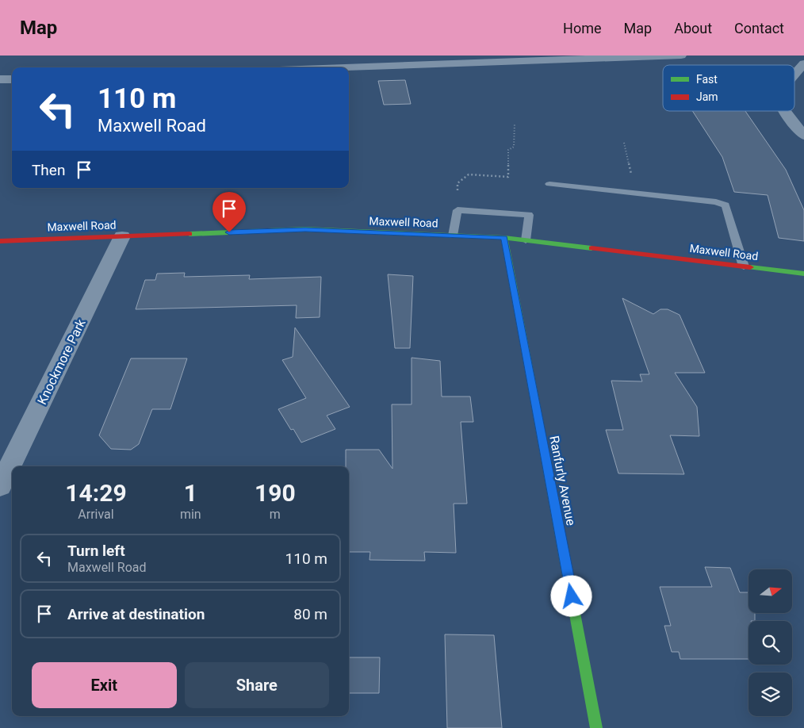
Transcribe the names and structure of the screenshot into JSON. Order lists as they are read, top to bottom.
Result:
{
  "streets": {
    "street": ["Maxwell Road", "Knockmore Park", "Ranfurly Avenue"]
  },
  "crossings": [
    ["Maxwell Road", "Knockmore Park"],
    ["Maxwell Road", "Ranfurly Avenue"]
  ],
  "legend": ["Fast", "Jam"],
  "north": "right",
  "page": {
    "header": "Map",
    "nav": [
      "Home",
      "Map",
      "About",
      "Contact"
    ],
    "turn": ["110 m", "Maxwell Road"],
    "then": "Then",
    "eta": [
      "14:29",
      "Arrival",
      "1",
      "min",
      "190",
      "m"
    ],
    "list": [
      {
        "name": "Turn left",
        "note": "Maxwell Road",
        "value": "110 m"
      },
      {
        "name": "Arrive at destination",
        "value": "80 m"
      }
    ],
    "buttons": ["Exit", "Share"]
  }
}
